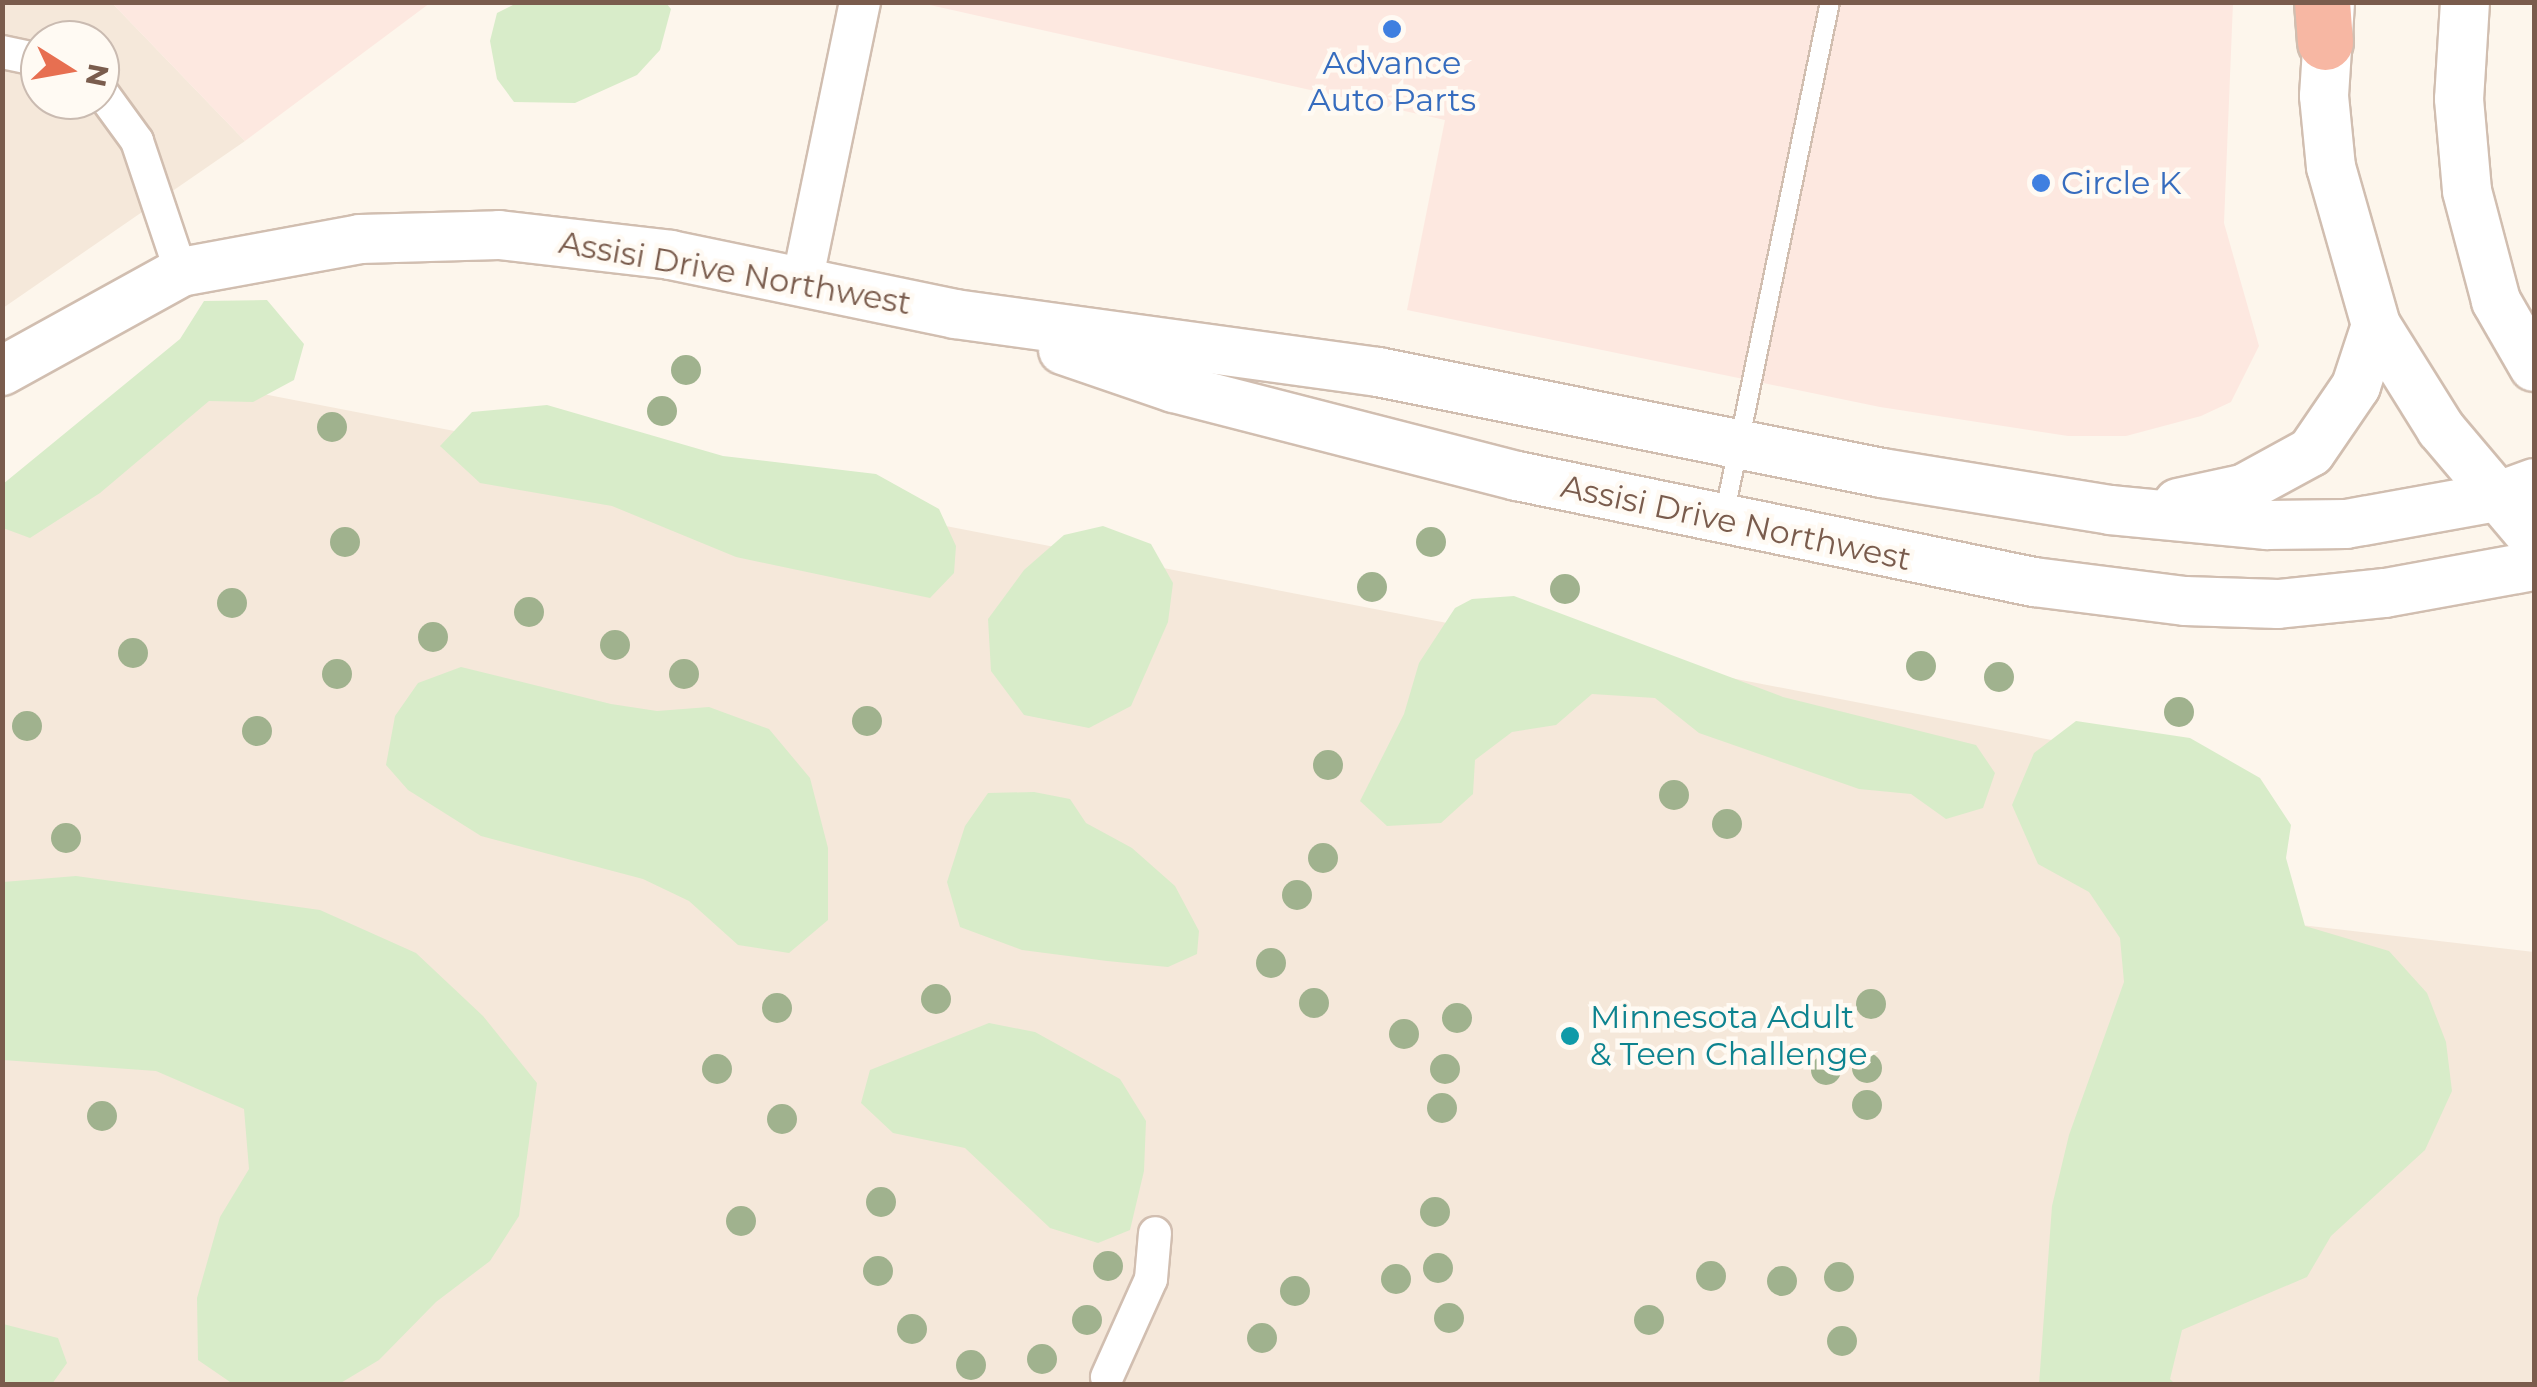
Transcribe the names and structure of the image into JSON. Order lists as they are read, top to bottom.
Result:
{
  "streets": {
    "main road": ["Assisi Drive Northwest"]
  },
  "places": ["Advance Auto Parts", "Circle K", "Minnesota Adult & Teen Challenge"],
  "north": "right"
}
